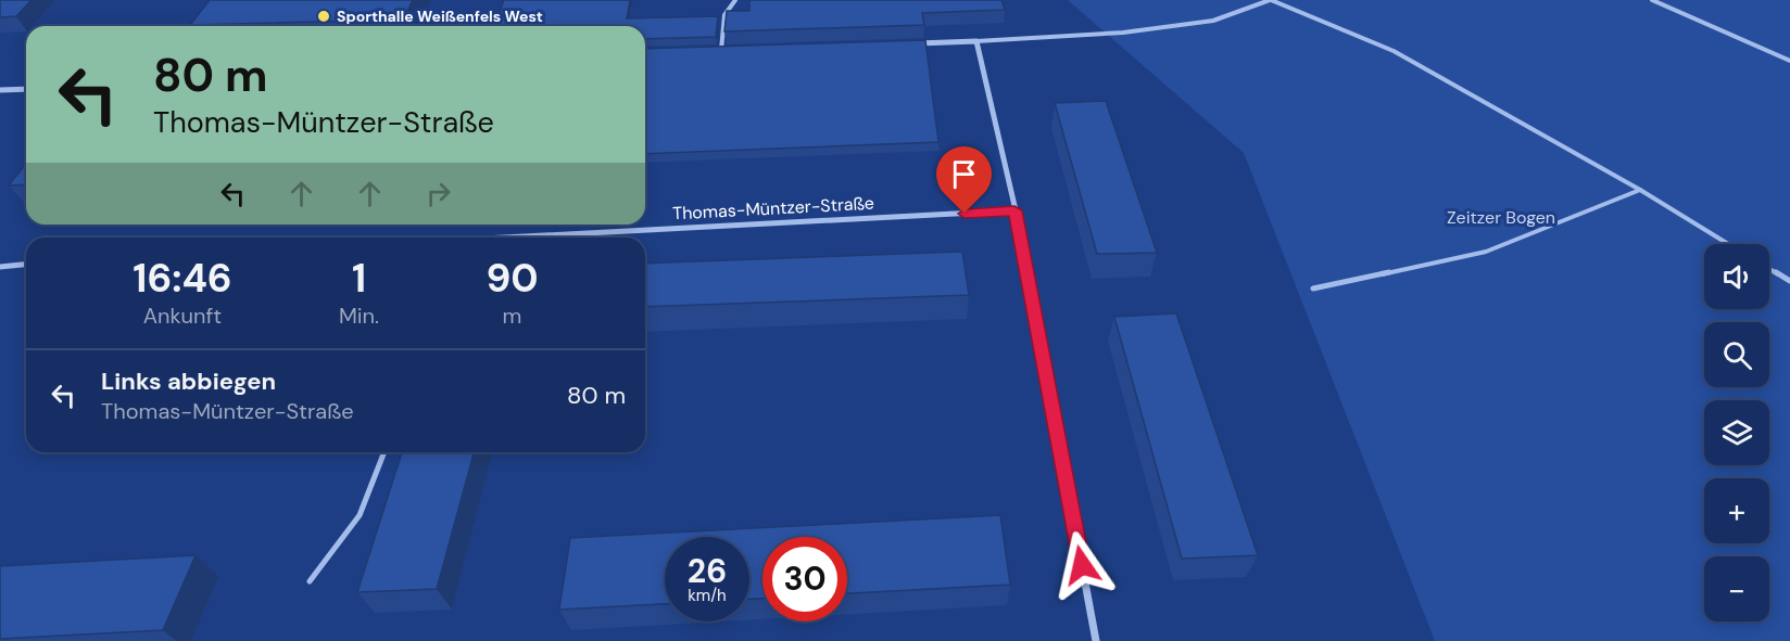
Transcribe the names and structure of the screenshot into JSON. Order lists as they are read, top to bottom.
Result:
{
  "streets": {
    "street": ["Thomas-Müntzer-Straße"]
  },
  "parks": ["Zeitzer Bogen"],
  "places": ["Sporthalle Weißenfels West"],
  "page": {
    "turn": ["80 m", "Thomas-Müntzer-Straße"],
    "eta": [
      "16:46",
      "Ankunft",
      "1",
      "Min.",
      "90",
      "m"
    ],
    "map_buttons": ["+", "−"],
    "list": [
      {
        "name": "Links abbiegen",
        "note": "Thomas-Müntzer-Straße",
        "value": "80 m"
      }
    ],
    "speed": "26 km/h",
    "limit": "30"
  }
}
